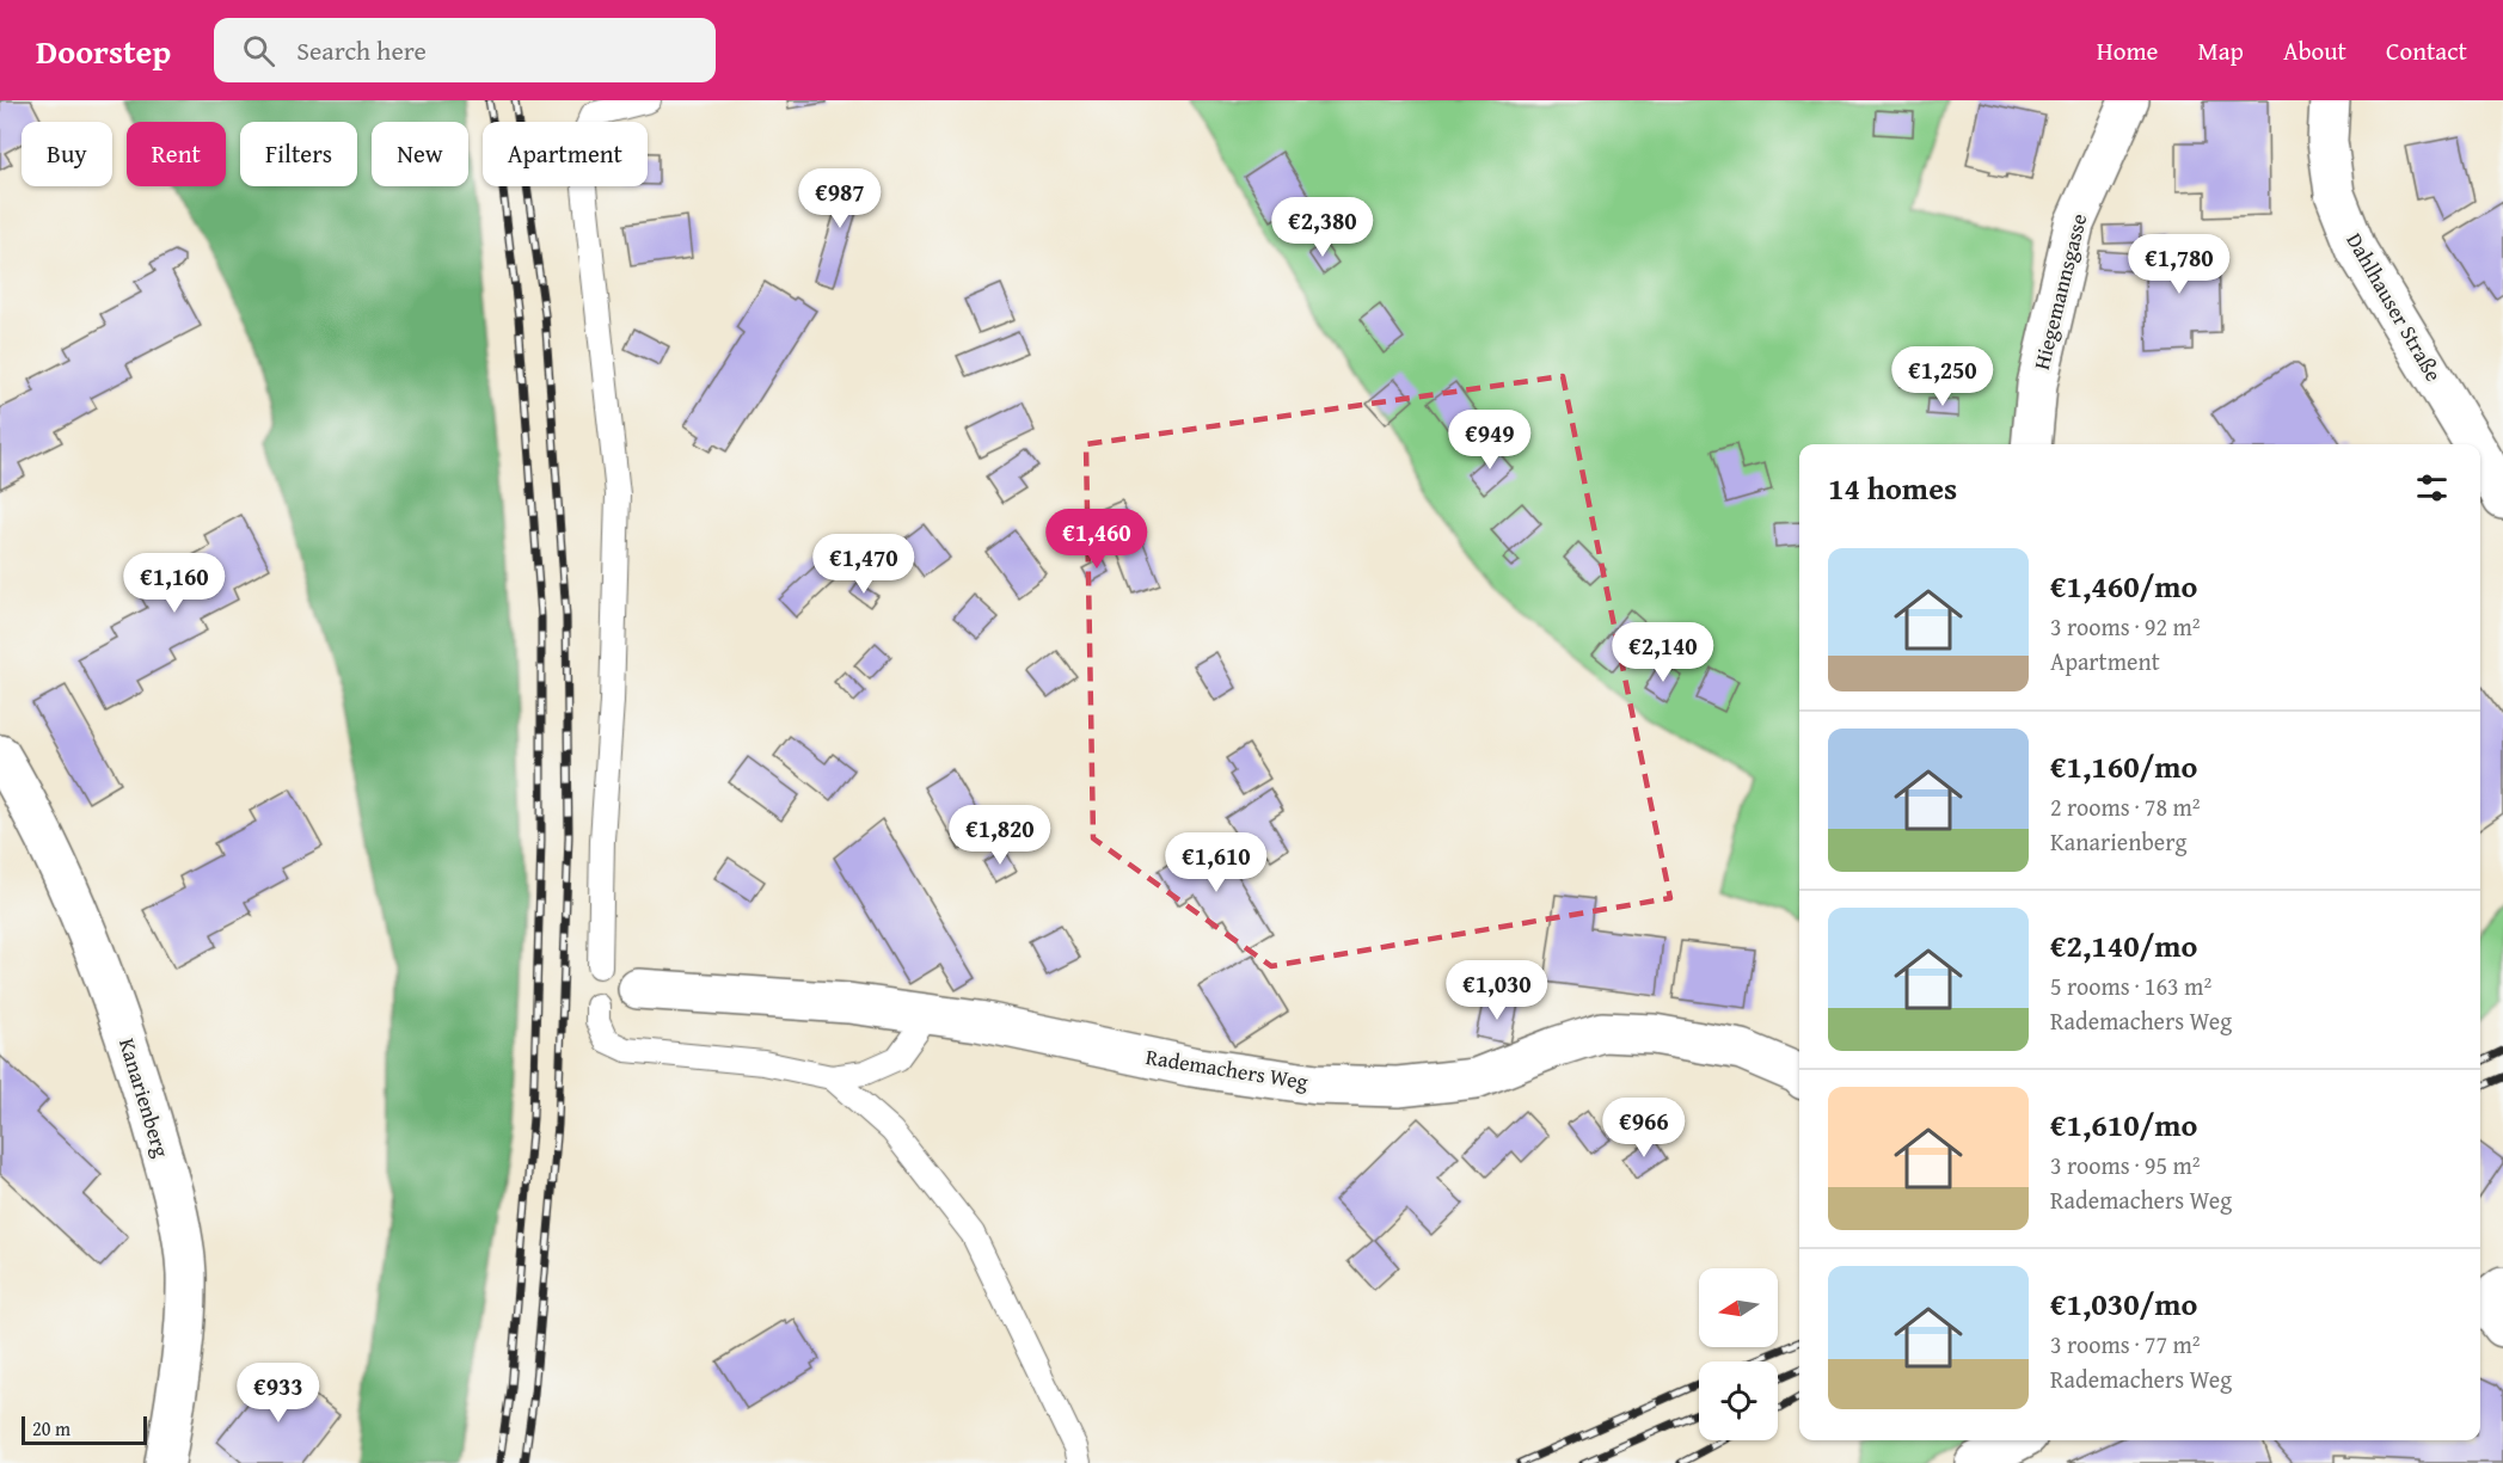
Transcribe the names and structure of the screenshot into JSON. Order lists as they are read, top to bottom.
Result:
{
  "streets": {
    "street": [
      "Hiegemannsgasse",
      "Dahlhauser Straße",
      "Rademachers Weg",
      "Kanarienberg"
    ]
  },
  "scale_bar": "20 m",
  "north": "left",
  "page": {
    "header": "Doorstep",
    "search": "Search here",
    "nav": [
      "Home",
      "Map",
      "About",
      "Contact"
    ],
    "chip": [
      "Buy",
      "Rent",
      "Filters",
      "New",
      "Apartment"
    ],
    "price": [
      "€987",
      "€2,380",
      "€1,780",
      "€1,250",
      "€949",
      "€1,460",
      "€1,470",
      "€1,160",
      "€2,140",
      "€1,820",
      "€1,610",
      "€1,030",
      "€966",
      "€933"
    ],
    "heading": "14 homes",
    "list": [
      {
        "name": "€1,460/mo",
        "note": "3 rooms · 92 m² · Apartment"
      },
      {
        "name": "€1,160/mo",
        "note": "2 rooms · 78 m² · Kanarienberg"
      },
      {
        "name": "€2,140/mo",
        "note": "5 rooms · 163 m² · Rademachers Weg"
      },
      {
        "name": "€1,610/mo",
        "note": "3 rooms · 95 m² · Rademachers Weg"
      },
      {
        "name": "€1,030/mo",
        "note": "3 rooms · 77 m² · Rademachers Weg"
      }
    ],
    "scale": "20 m"
  }
}
